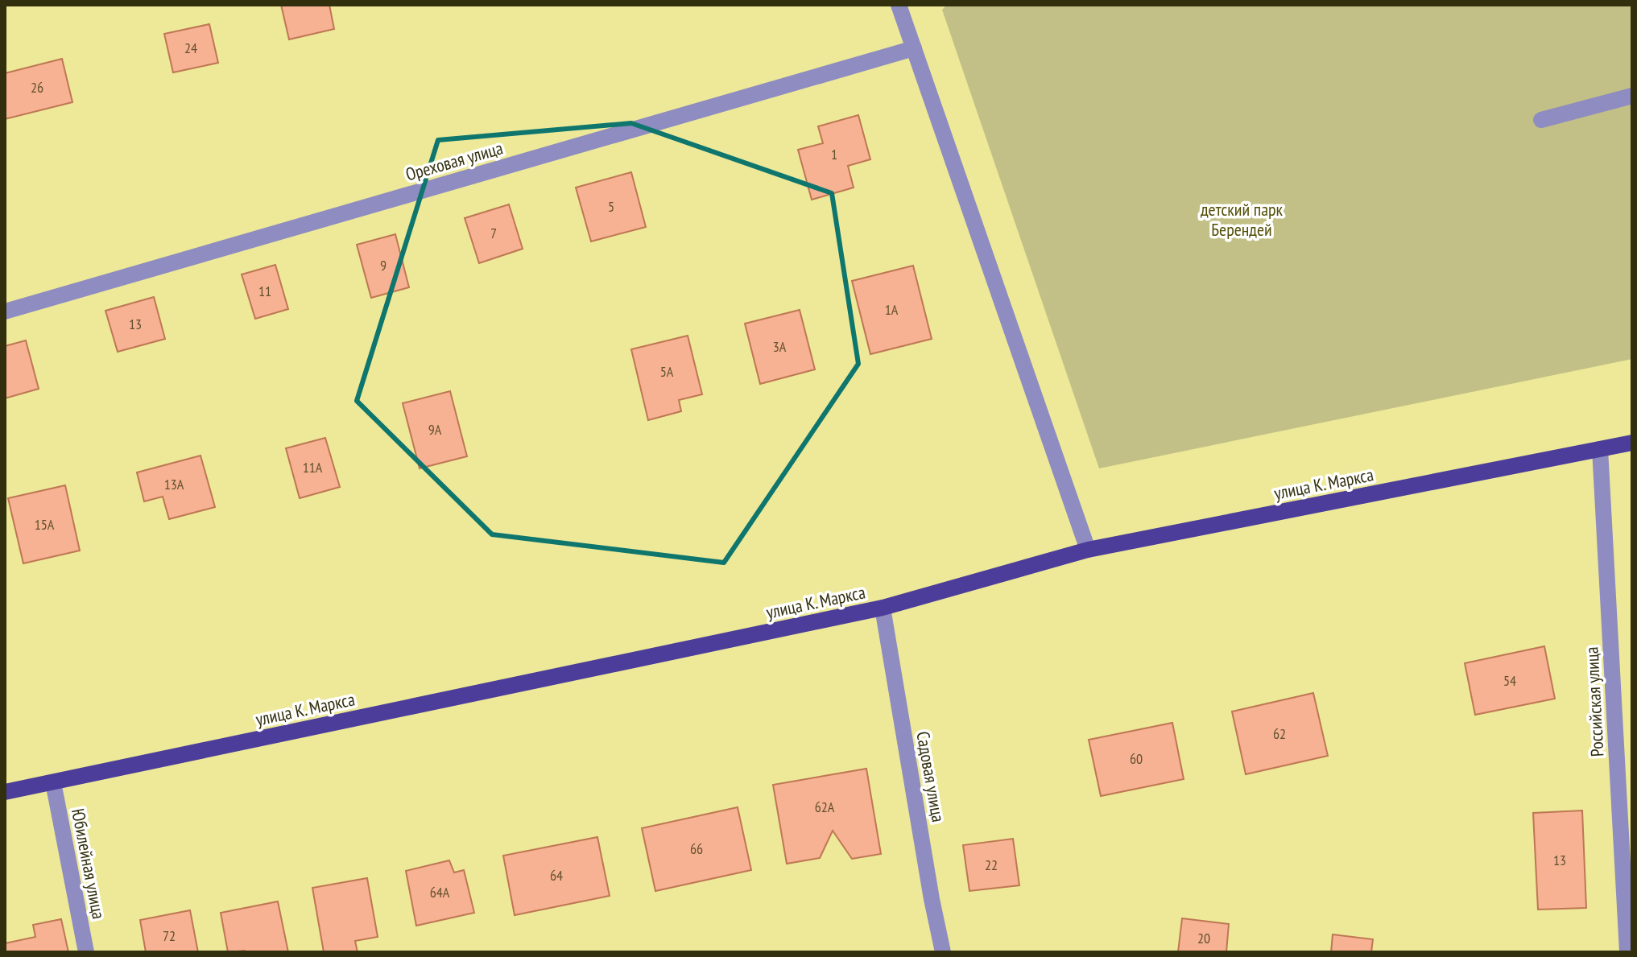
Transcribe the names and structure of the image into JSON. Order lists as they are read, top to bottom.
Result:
{
  "streets": {
    "main road": ["улица К. Маркса"],
    "street": [
      "Ореховая улица",
      "Российская улица",
      "Садовая улица",
      "Юбилейная улица"
    ]
  },
  "crossings": [
    ["улица К. Маркса", "Российская улица"],
    ["улица К. Маркса", "Садовая улица"],
    ["улица К. Маркса", "Юбилейная улица"]
  ],
  "parks": ["детский парк Берендей"],
  "house_numbers": [
    "24",
    "26",
    "1",
    "5",
    "7",
    "9",
    "11",
    "1А",
    "13",
    "3А",
    "5А",
    "9А",
    "11А",
    "13А",
    "15А",
    "54",
    "62",
    "60",
    "62А",
    "66",
    "13",
    "22",
    "64",
    "64А",
    "72",
    "20"
  ]
}
